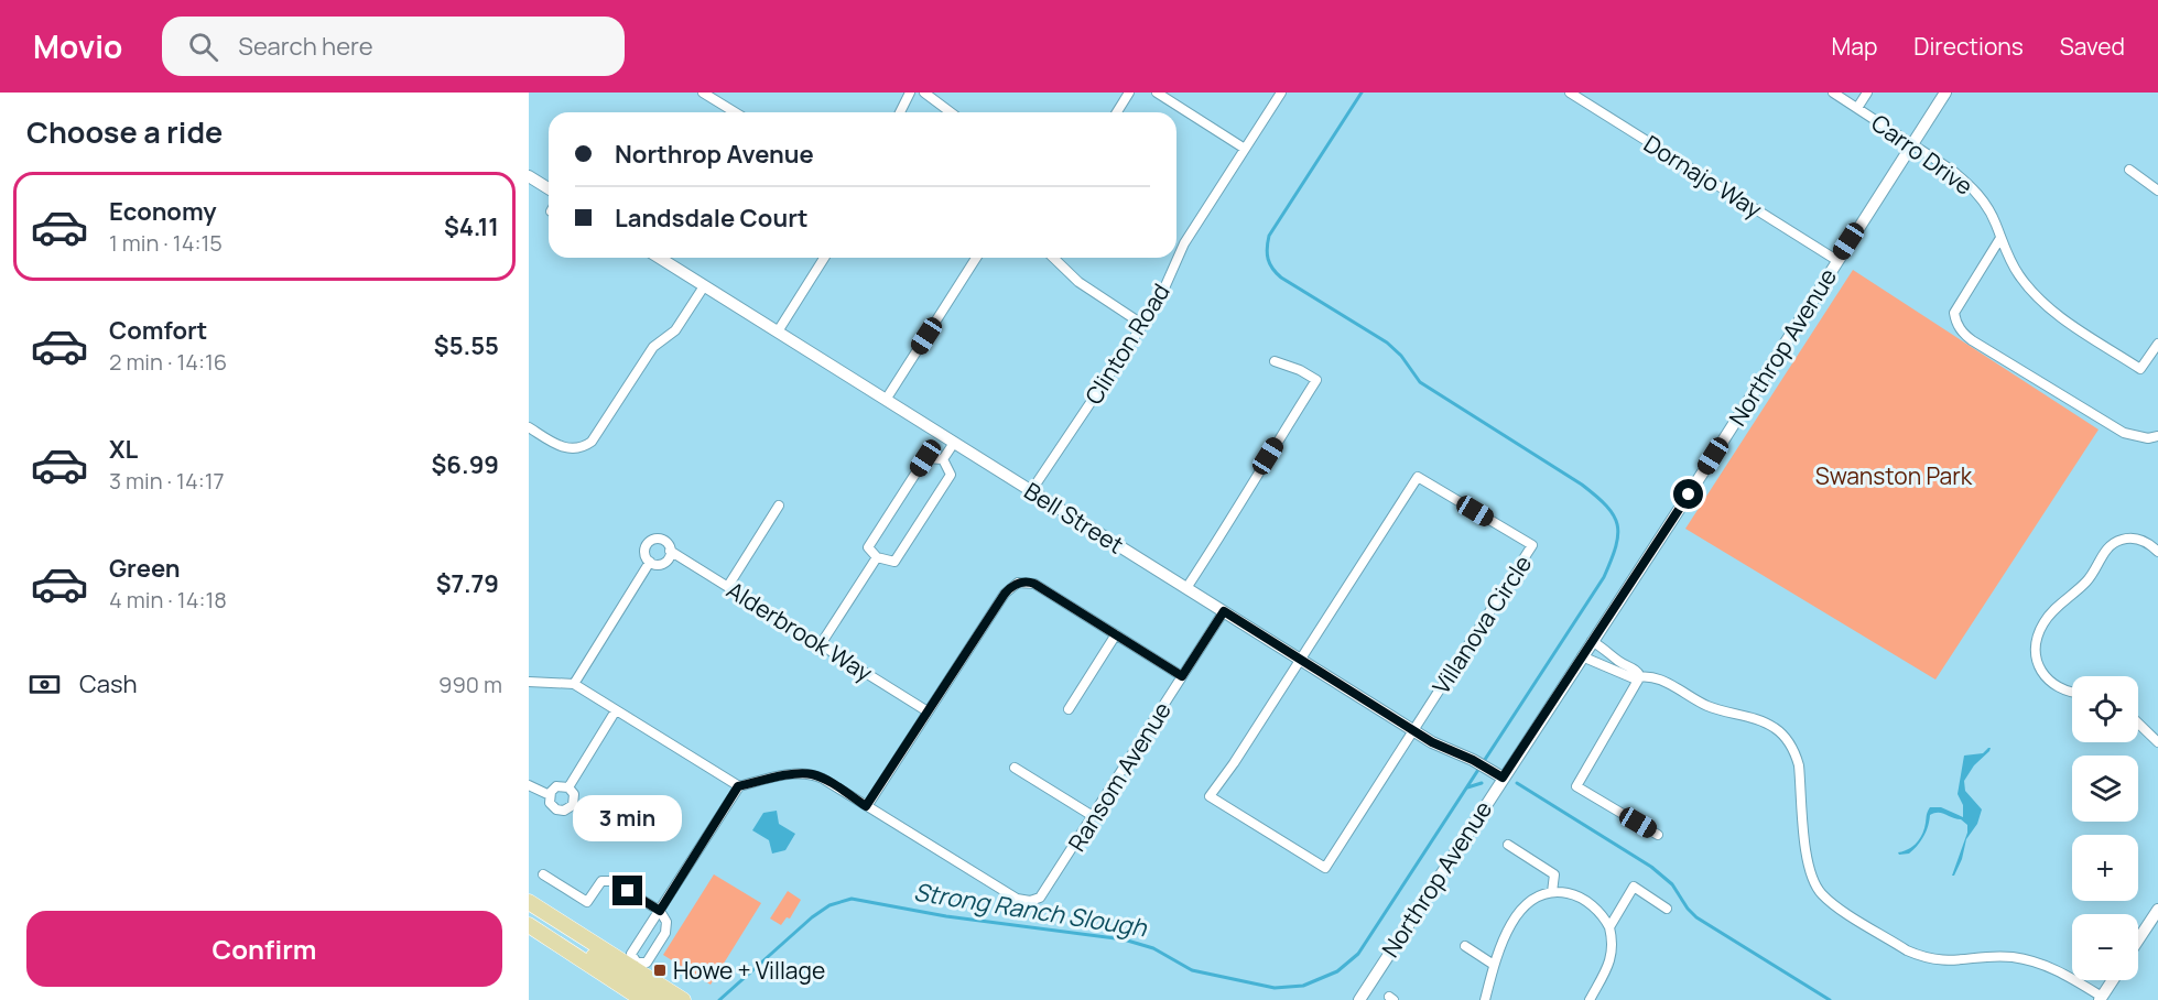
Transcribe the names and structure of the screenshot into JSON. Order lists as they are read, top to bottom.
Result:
{
  "streets": {
    "street": [
      "Carro Drive",
      "Dornajo Way",
      "Clinton Road",
      "Northrop Avenue",
      "Bell Street",
      "Villanova Circle",
      "Alderbrook Way",
      "Ransom Avenue"
    ]
  },
  "crossings": [
    ["Carro Drive", "Northrop Avenue"],
    ["Dornajo Way", "Northrop Avenue"],
    ["Clinton Road", "Bell Street"],
    ["Northrop Avenue", "Bell Street"],
    ["Bell Street", "Villanova Circle"],
    ["Bell Street", "Ransom Avenue"]
  ],
  "water": ["Strong Ranch Slough"],
  "parks": ["Swanston Park"],
  "places": {
    "transit": ["Howe + Village"]
  },
  "page": {
    "header": "Movio",
    "search": "Search here",
    "nav": ["Map", "Directions", "Saved"],
    "heading": "Choose a ride",
    "banner": ["Northrop Avenue", "Landsdale Court"],
    "list": [
      {
        "name": "Economy",
        "note": "1 min · 14:15",
        "value": "$4.11"
      },
      {
        "name": "Comfort",
        "note": "2 min · 14:16",
        "value": "$5.55"
      },
      {
        "name": "XL",
        "note": "3 min · 14:17",
        "value": "$6.99"
      },
      {
        "name": "Green",
        "note": "4 min · 14:18",
        "value": "$7.79"
      }
    ],
    "pay": ["Cash", "990 m"],
    "map_buttons": ["+", "−"],
    "bubble": "3 min",
    "buttons": "Confirm"
  }
}
